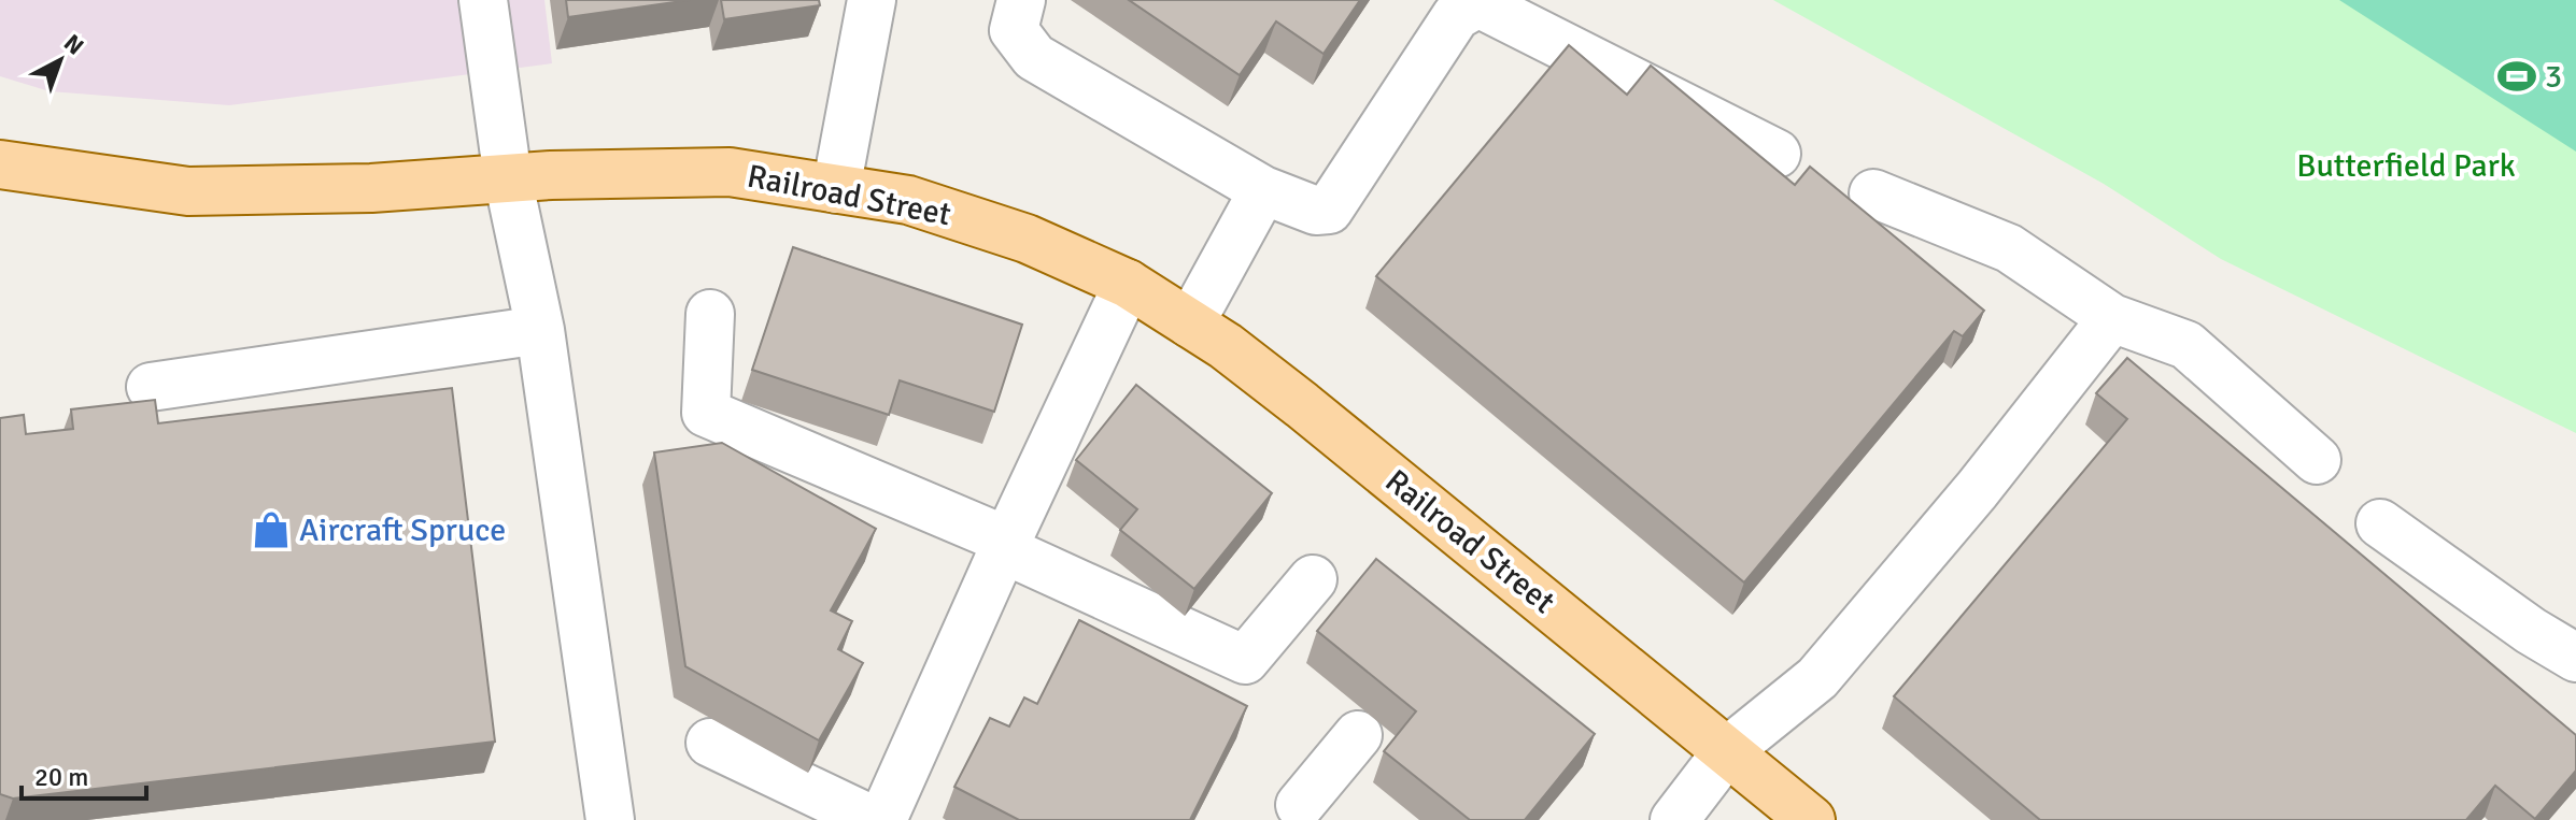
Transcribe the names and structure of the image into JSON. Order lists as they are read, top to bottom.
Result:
{
  "streets": {
    "main road": ["Railroad Street"]
  },
  "parks": ["Butterfield Park"],
  "places": {
    "sports": ["3"],
    "shop": ["Aircraft Spruce"]
  },
  "scale_bar": "20 m",
  "north": "top right"
}
